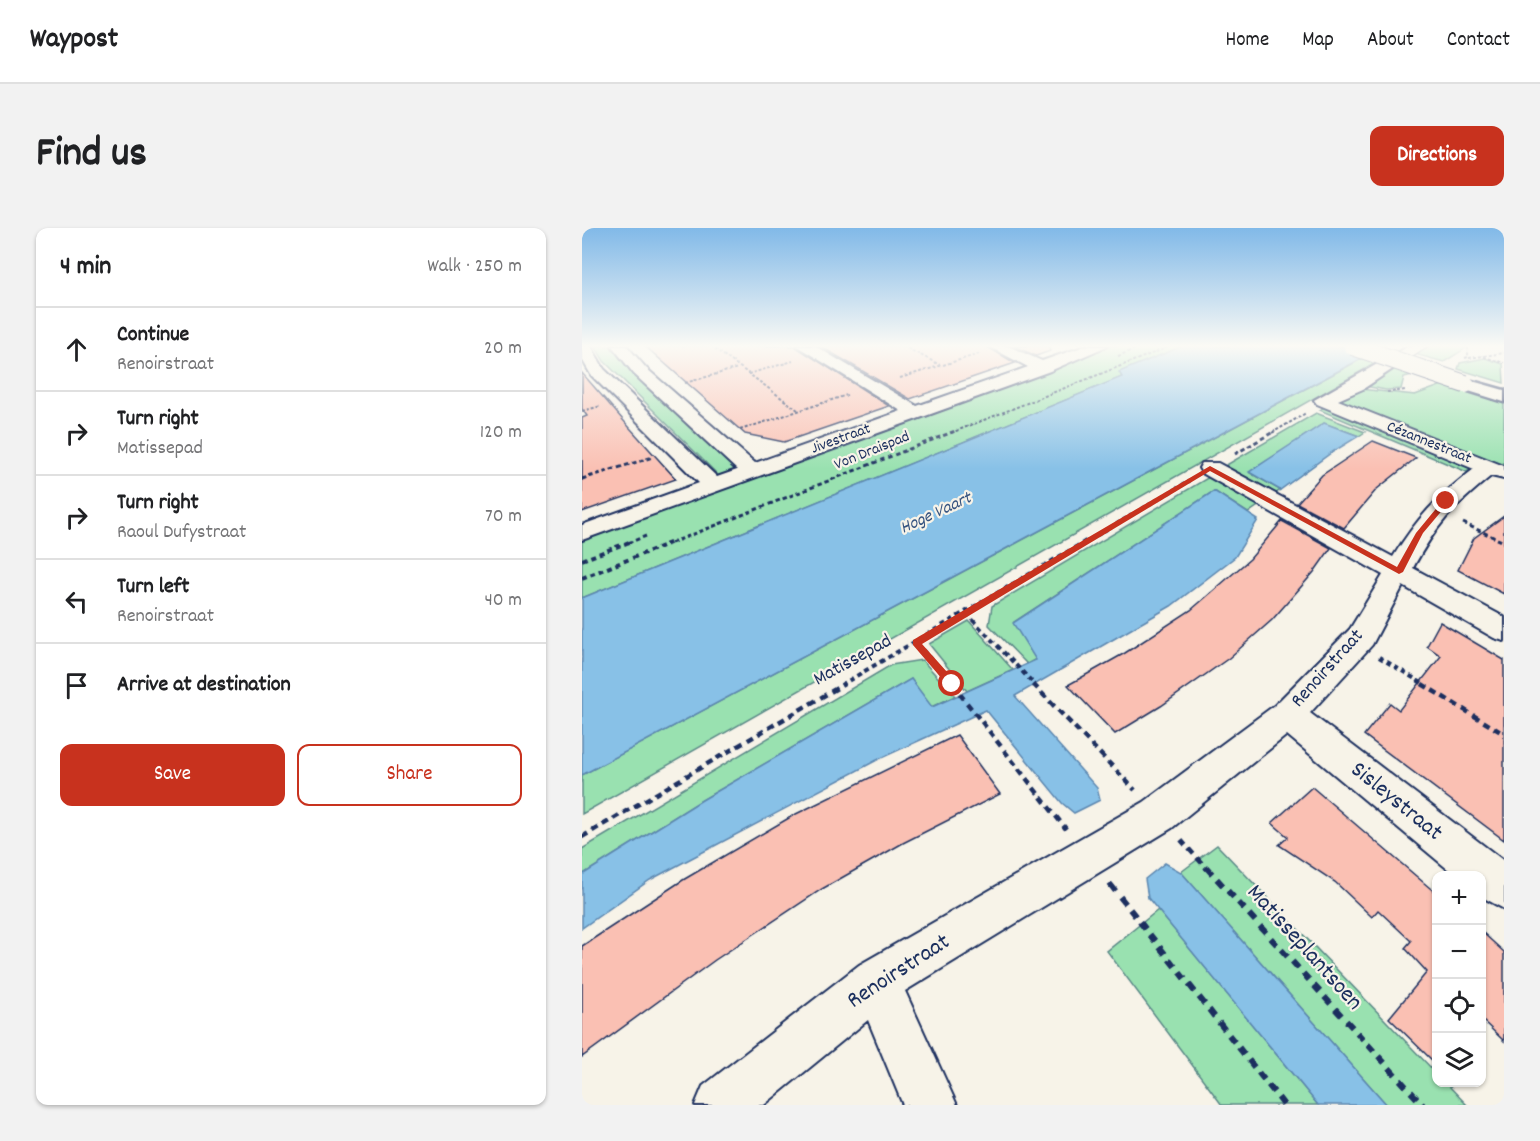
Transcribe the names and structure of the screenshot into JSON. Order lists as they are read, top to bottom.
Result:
{
  "streets": {
    "street": [
      "Jivestraat",
      "Cézannestraat",
      "Renoirstraat",
      "Sisleystraat"
    ],
    "path": ["Von Draispad", "Matissepad", "Matisseplantsoen"]
  },
  "crossings": [
    ["Cézannestraat", "Matissepad"],
    ["Cézannestraat", "Renoirstraat"],
    ["Renoirstraat", "Sisleystraat"],
    ["Renoirstraat", "Matisseplantsoen"]
  ],
  "water": ["Hoge Vaart"],
  "page": {
    "header": "Waypost",
    "nav": [
      "Home",
      "Map",
      "About",
      "Contact"
    ],
    "title": "Find us",
    "buttons": [
      "Directions",
      ["Save", "Share"]
    ],
    "heading": ["4 min", "Walk · 250 m"],
    "list": [
      ["Continue", "Renoirstraat", "20 m"],
      ["Turn right", "Matissepad", "120 m"],
      ["Turn right", "Raoul Dufystraat", "70 m"],
      ["Turn left", "Renoirstraat", "40 m"],
      "Arrive at destination"
    ],
    "map_buttons": ["+", "−"]
  }
}
